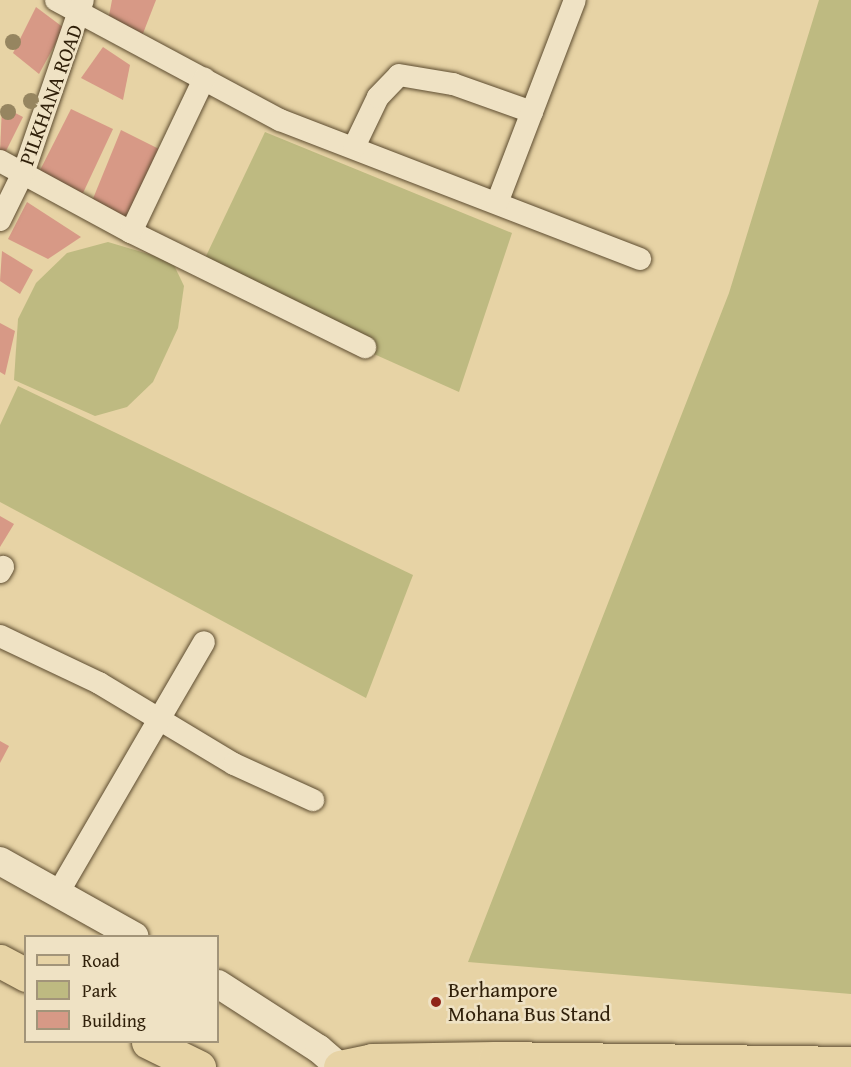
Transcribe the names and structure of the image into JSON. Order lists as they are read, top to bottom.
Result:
{
  "streets": {
    "street": ["PILKHANA ROAD"]
  },
  "places": ["Berhampore Mohana Bus Stand"],
  "legend": ["Road", "Park", "Building"]
}
